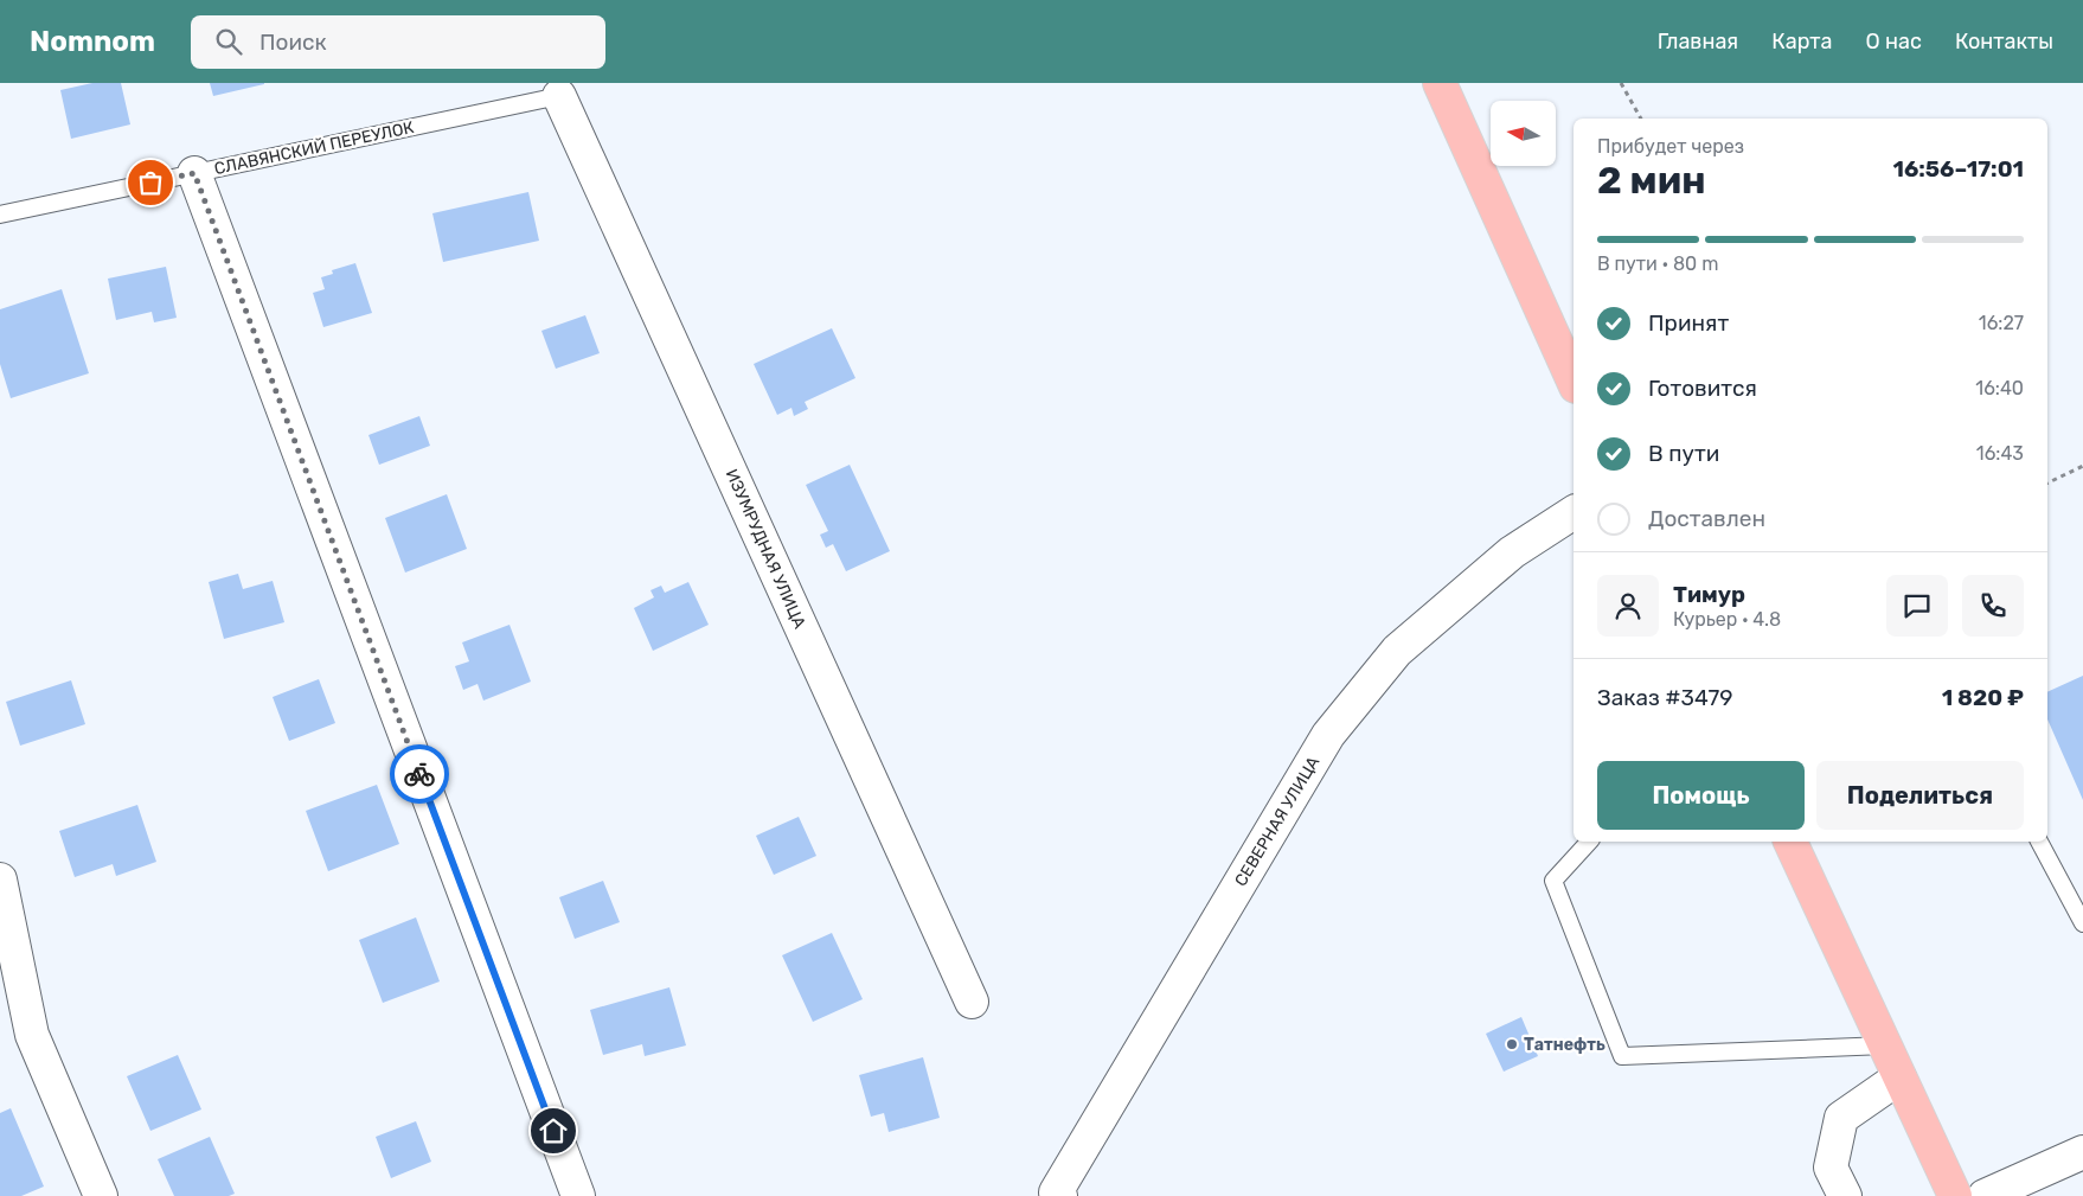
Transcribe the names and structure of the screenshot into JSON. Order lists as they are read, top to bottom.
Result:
{
  "streets": {
    "street": ["ИЗУМРУДНАЯ УЛИЦА", "СЕВЕРНАЯ УЛИЦА"],
    "lane": ["СЛАВЯНСКИЙ ПЕРЕУЛОК"]
  },
  "crossings": [
    ["СЛАВЯНСКИЙ ПЕРЕУЛОК", "ИЗУМРУДНАЯ УЛИЦА"]
  ],
  "places": ["Татнефть"],
  "north": "left",
  "page": {
    "header": "Nomnom",
    "search": "Поиск",
    "nav": [
      "Главная",
      "Карта",
      "О нас",
      "Контакты"
    ],
    "heading": ["2 мин", "Прибудет через", "16:56–17:01"],
    "panel": [
      "Тимур",
      "Курьер · 4.8",
      "Заказ #3479",
      "1 820 ₽"
    ],
    "bar": "В пути · 80 m",
    "list": [
      ["Принят", "16:27"],
      ["Готовится", "16:40"],
      ["В пути", "16:43"],
      "Доставлен"
    ],
    "buttons": ["Помощь", "Поделиться"]
  }
}
